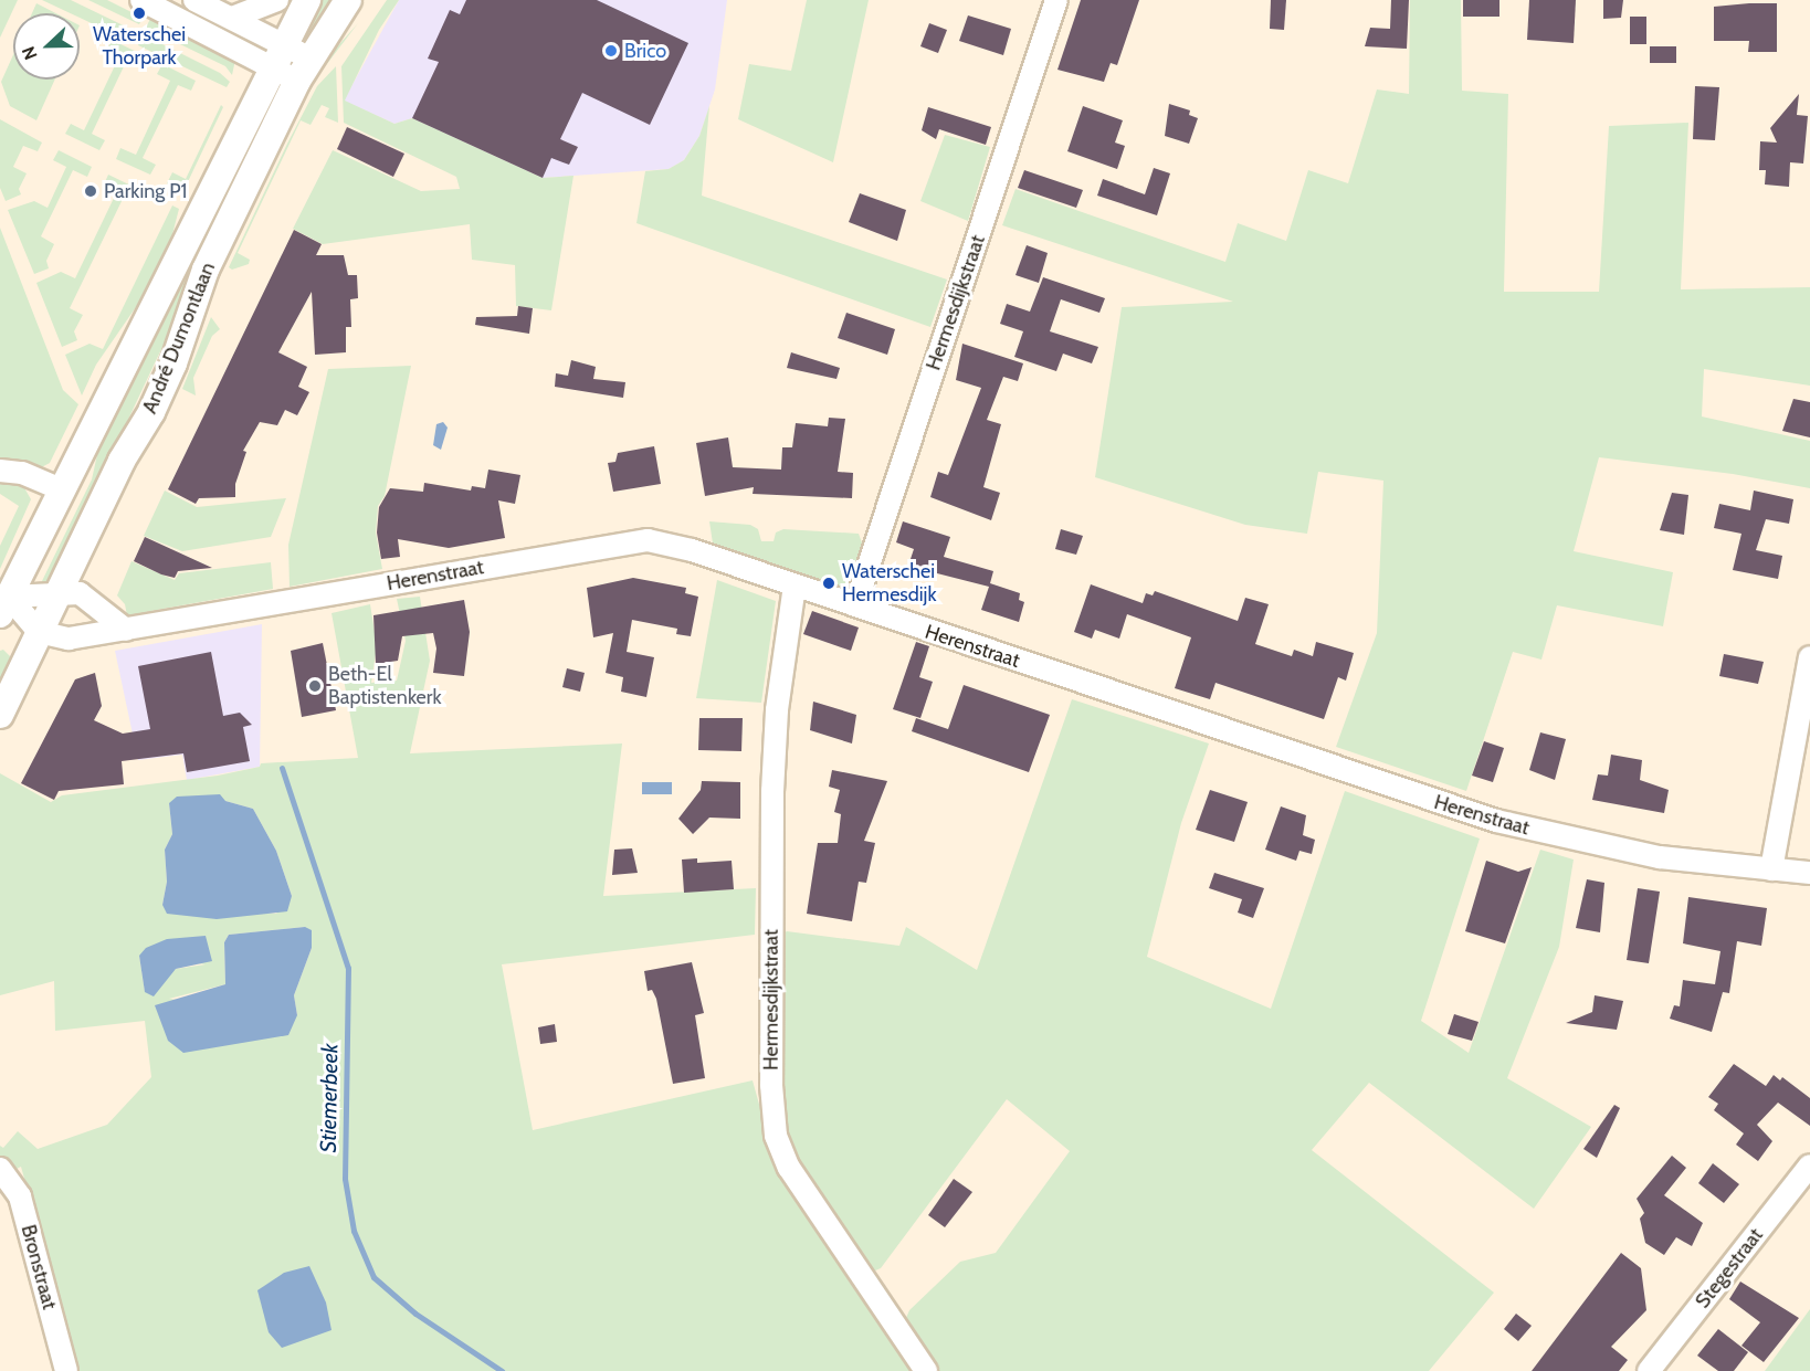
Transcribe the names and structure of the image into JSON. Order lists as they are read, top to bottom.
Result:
{
  "streets": {
    "main road": ["André Dumontlaan"],
    "street": [
      "Hermesdijkstraat",
      "Herenstraat",
      "Bronstraat",
      "Stegestraat"
    ]
  },
  "crossings": [
    ["Hermesdijkstraat", "Herenstraat"],
    ["André Dumontlaan", "Herenstraat"]
  ],
  "water": ["Stiemerbeek"],
  "places": [
    "Waterschei Thorpark",
    "Brico",
    "Parking P1",
    "Waterschei Hermesdijk",
    "Beth-El Baptistenkerk"
  ],
  "north": "left"
}
